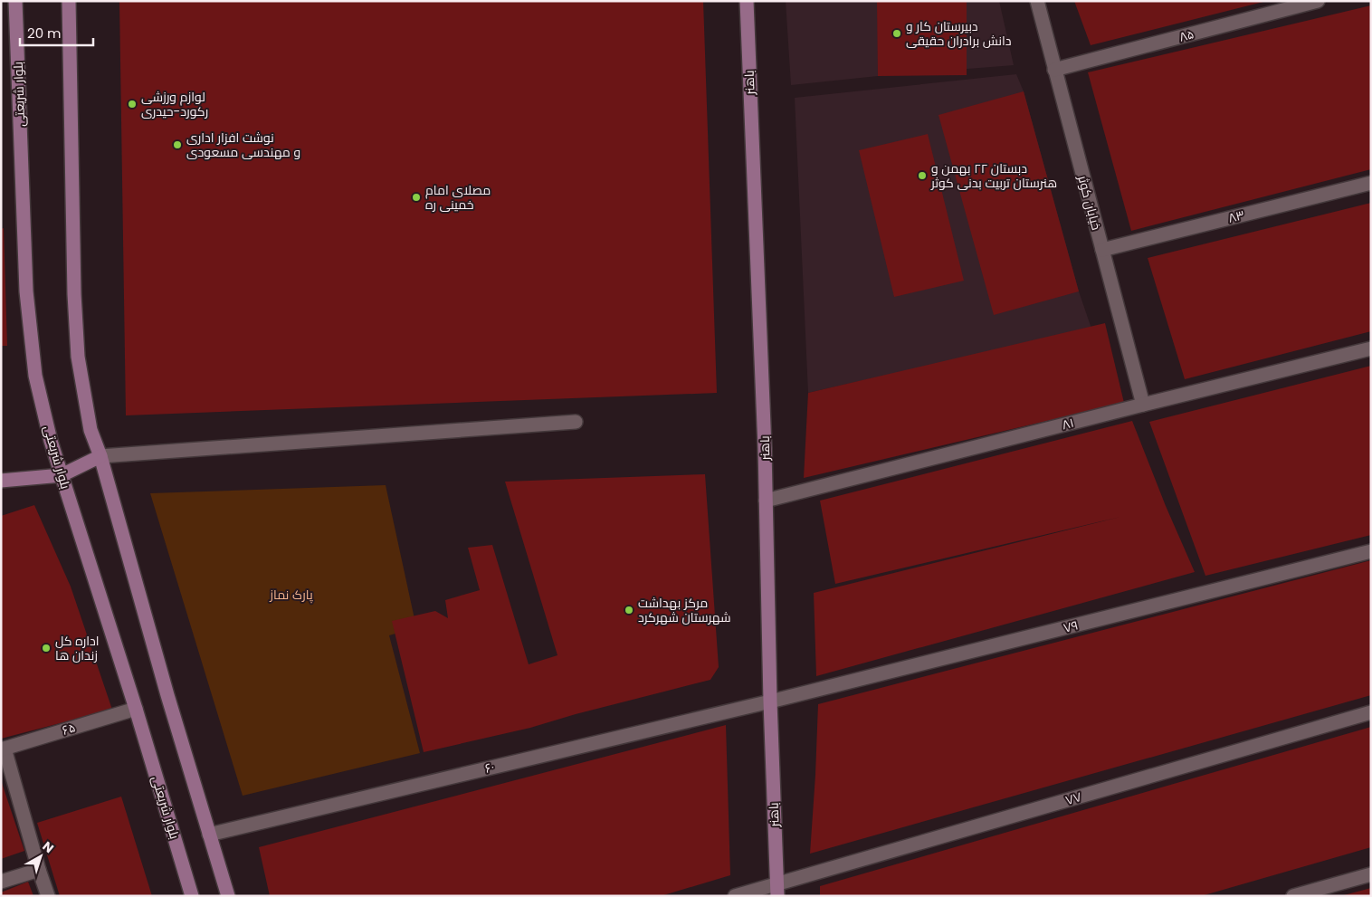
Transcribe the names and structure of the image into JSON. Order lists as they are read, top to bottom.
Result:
{
  "streets": {
    "main road": ["باهنر", "بلوار شریعتی"],
    "street": [
      "۸۵",
      "خیابان کوثر",
      "۸۳",
      "۸۱",
      "۷۹",
      "۶۵",
      "۶۰",
      "۷۷"
    ]
  },
  "crossings": [
    ["۸۵", "خیابان کوثر"],
    ["باهنر", "۸۱"],
    ["باهنر", "۷۹"],
    ["باهنر", "۶۰"],
    ["باهنر", "۷۷"],
    ["بلوار شریعتی", "۶۵"],
    ["خیابان کوثر", "۸۳"],
    ["خیابان کوثر", "۸۱"],
    ["۷۹", "۶۰"]
  ],
  "parks": ["پارک نماز"],
  "places": [
    "دبیرستان کار و دانش برادران حقیقی",
    "لوازم ورزشی رکورد-حیدری",
    "نوشت افزار اداری و مهندسی مسعودی",
    "دبستان ۲۲ بهمن و هنرستان تربیت بدنی کوثر",
    "مصلای امام خمینی ره",
    "مرکز بهداشت شهرستان شهرکرد",
    "اداره کل زندان ها"
  ],
  "scale_bar": "20 m",
  "north": "top right"
}
